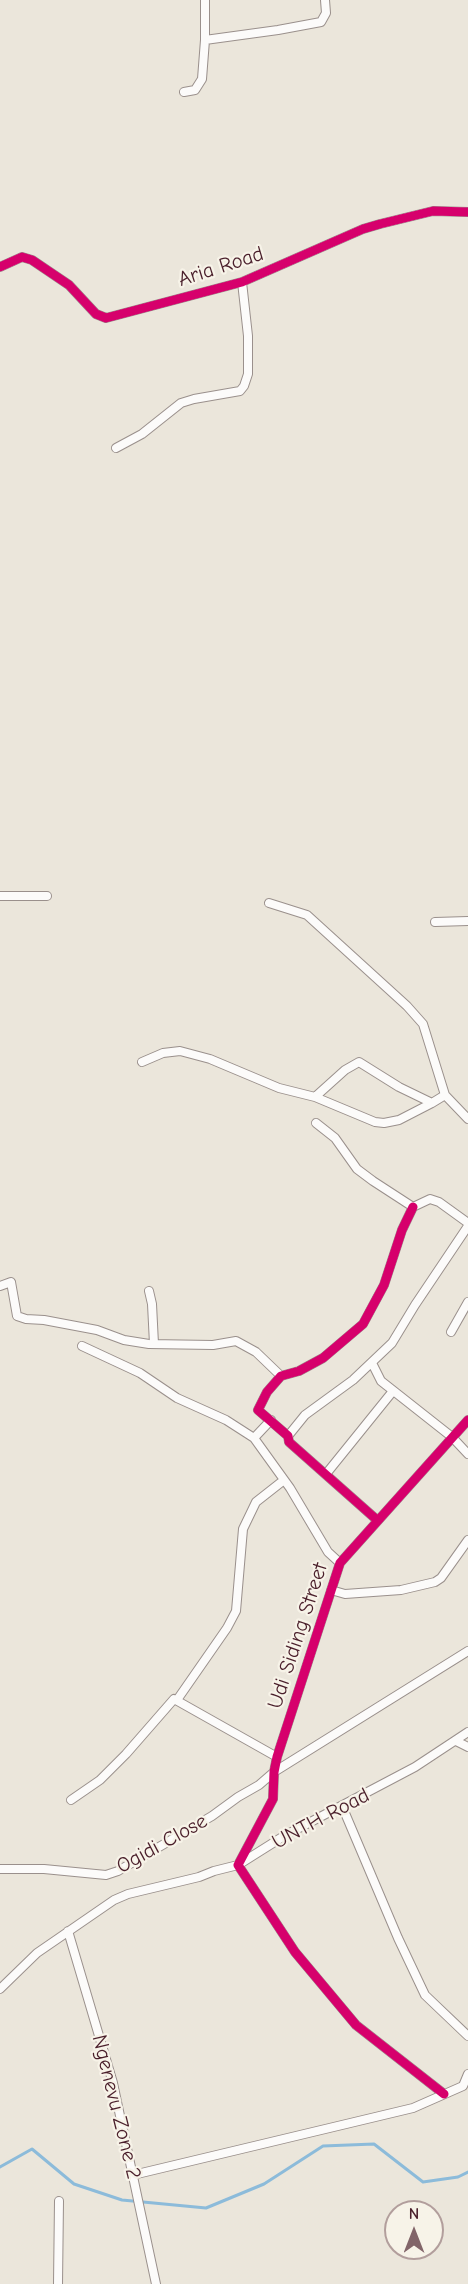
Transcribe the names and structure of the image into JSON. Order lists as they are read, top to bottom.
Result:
{
  "streets": {
    "street": [
      "Aria Road",
      "Udi Siding Street",
      "UNTH Road",
      "Ogidi Close",
      "Ngenevu Zone 2"
    ]
  },
  "crossings": [
    ["Udi Siding Street", "UNTH Road"],
    ["Udi Siding Street", "Ogidi Close"],
    ["UNTH Road", "Ngenevu Zone 2"]
  ],
  "north": "top"
}
